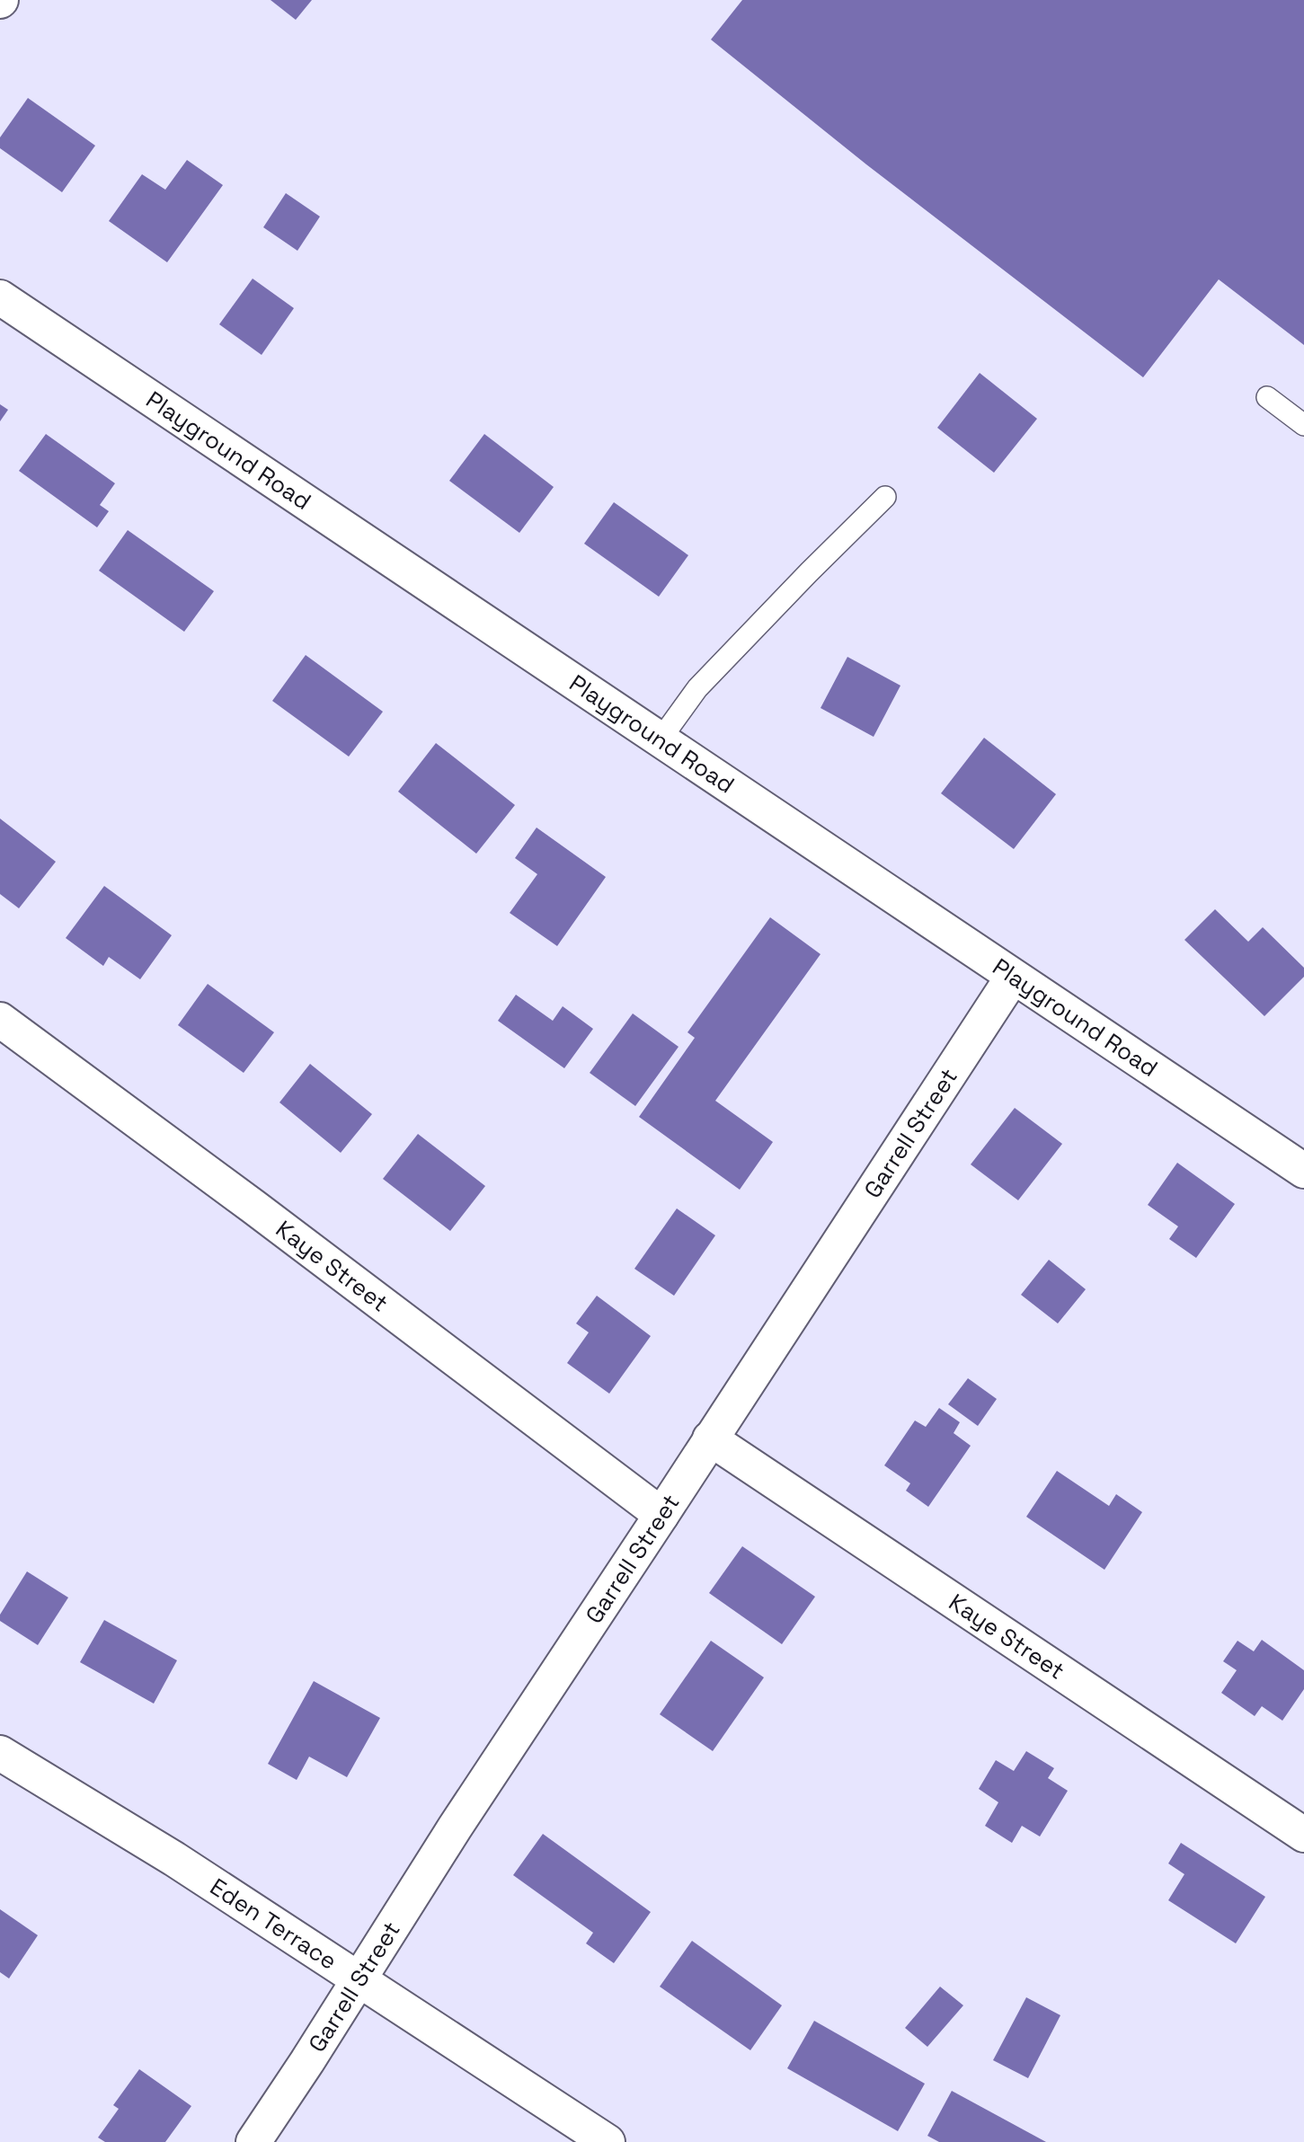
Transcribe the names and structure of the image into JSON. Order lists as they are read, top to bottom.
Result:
{
  "streets": {
    "street": [
      "Playground Road",
      "Garrell Street",
      "Kaye Street",
      "Eden Terrace"
    ]
  },
  "crossings": [
    ["Playground Road", "Garrell Street"],
    ["Garrell Street", "Kaye Street"],
    ["Garrell Street", "Eden Terrace"]
  ]
}
